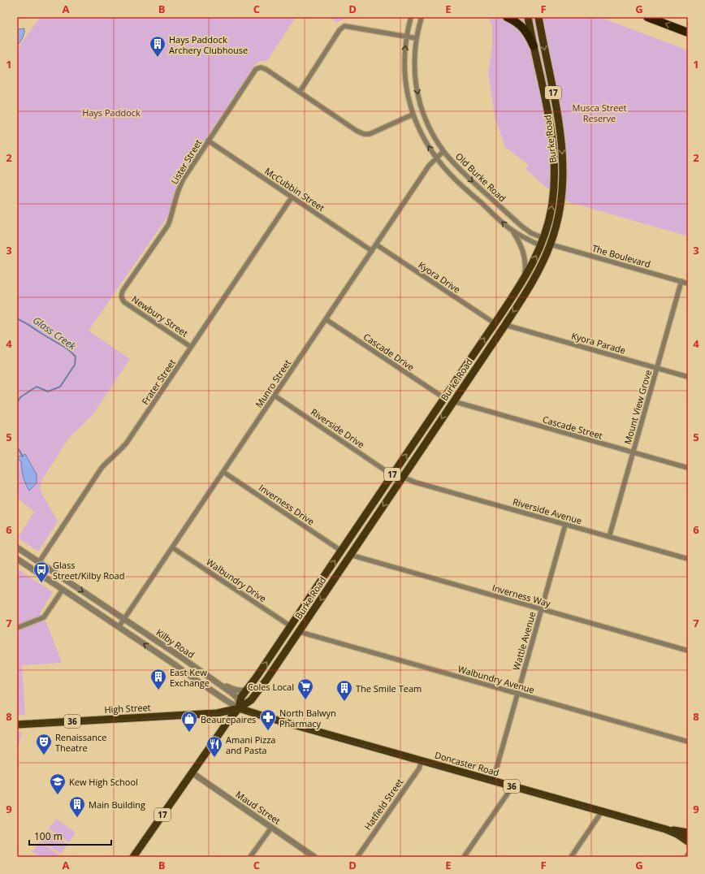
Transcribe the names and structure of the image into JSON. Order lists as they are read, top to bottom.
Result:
{
  "streets": {
    "main road": [
      "17",
      "Burke Road",
      "High Street",
      "36",
      "Doncaster Road"
    ],
    "street": [
      "Lister Street",
      "Old Burke Road",
      "McCubbin Street",
      "The Boulevard",
      "Kyora Drive",
      "Newbury Street",
      "Kyora Parade",
      "Cascade Drive",
      "Frater Street",
      "Munro Street",
      "Mount View Grove",
      "Cascade Street",
      "Riverside Drive",
      "Inverness Drive",
      "Riverside Avenue",
      "Walbundry Drive",
      "Inverness Way",
      "Wattle Avenue",
      "Kilby Road",
      "Walbundry Avenue",
      "Hatfield Street",
      "Maud Street"
    ]
  },
  "crossings": [
    ["Burke Road", "Old Burke Road"],
    ["Burke Road", "The Boulevard"],
    ["Burke Road", "Kyora Drive"],
    ["Burke Road", "Kyora Parade"],
    ["Burke Road", "Cascade Drive"],
    ["Burke Road", "Cascade Street"],
    ["Burke Road", "Riverside Drive"],
    ["Burke Road", "Inverness Drive"],
    ["Burke Road", "Riverside Avenue"],
    ["Burke Road", "Walbundry Drive"],
    ["Burke Road", "Inverness Way"],
    ["Burke Road", "Kilby Road"],
    ["Burke Road", "Walbundry Avenue"],
    ["Burke Road", "High Street"],
    ["Burke Road", "Doncaster Road"],
    ["Burke Road", "Maud Street"],
    ["Lister Street", "McCubbin Street"],
    ["Lister Street", "Newbury Street"],
    ["Old Burke Road", "Munro Street"],
    ["McCubbin Street", "Frater Street"],
    ["McCubbin Street", "Munro Street"],
    ["The Boulevard", "Mount View Grove"],
    ["Kyora Drive", "Munro Street"],
    ["Newbury Street", "Frater Street"],
    ["Kyora Parade", "Mount View Grove"],
    ["Cascade Drive", "Munro Street"],
    ["Frater Street", "Kilby Road"],
    ["Munro Street", "Riverside Drive"],
    ["Munro Street", "Inverness Drive"],
    ["Munro Street", "Walbundry Drive"],
    ["Munro Street", "Kilby Road"],
    ["Mount View Grove", "Cascade Street"],
    ["Mount View Grove", "Riverside Avenue"],
    ["Riverside Avenue", "Wattle Avenue"],
    ["Inverness Way", "Wattle Avenue"],
    ["Wattle Avenue", "Walbundry Avenue"],
    ["Wattle Avenue", "Doncaster Road"],
    ["Kilby Road", "High Street"],
    ["Kilby Road", "Doncaster Road"],
    ["High Street", "Doncaster Road"],
    ["Doncaster Road", "Hatfield Street"]
  ],
  "water": ["Glass Creek"],
  "parks": ["Musca Street Reserve", "Hays Paddock"],
  "places": {
    "building": [
      "Hays Paddock Archery Clubhouse",
      "East Kew Exchange",
      "The Smile Team",
      "Main Building"
    ],
    "bus stop": ["Glass Street/Kilby Road"],
    "supermarket": ["Coles Local"],
    "pharmacy": ["North Balwyn Pharmacy"],
    "shop": ["Beaurepaires"],
    "theatre": ["Renaissance Theatre"],
    "restaurant": ["Amani Pizza and Pasta"],
    "school or university": ["Kew High School"]
  },
  "scale_bar": "100 m",
  "grid": {
    "columns": [
      "A",
      "B",
      "C",
      "D",
      "E",
      "F",
      "G"
    ],
    "rows": [
      "1",
      "2",
      "3",
      "4",
      "5",
      "6",
      "7",
      "8",
      "9"
    ]
  }
}
